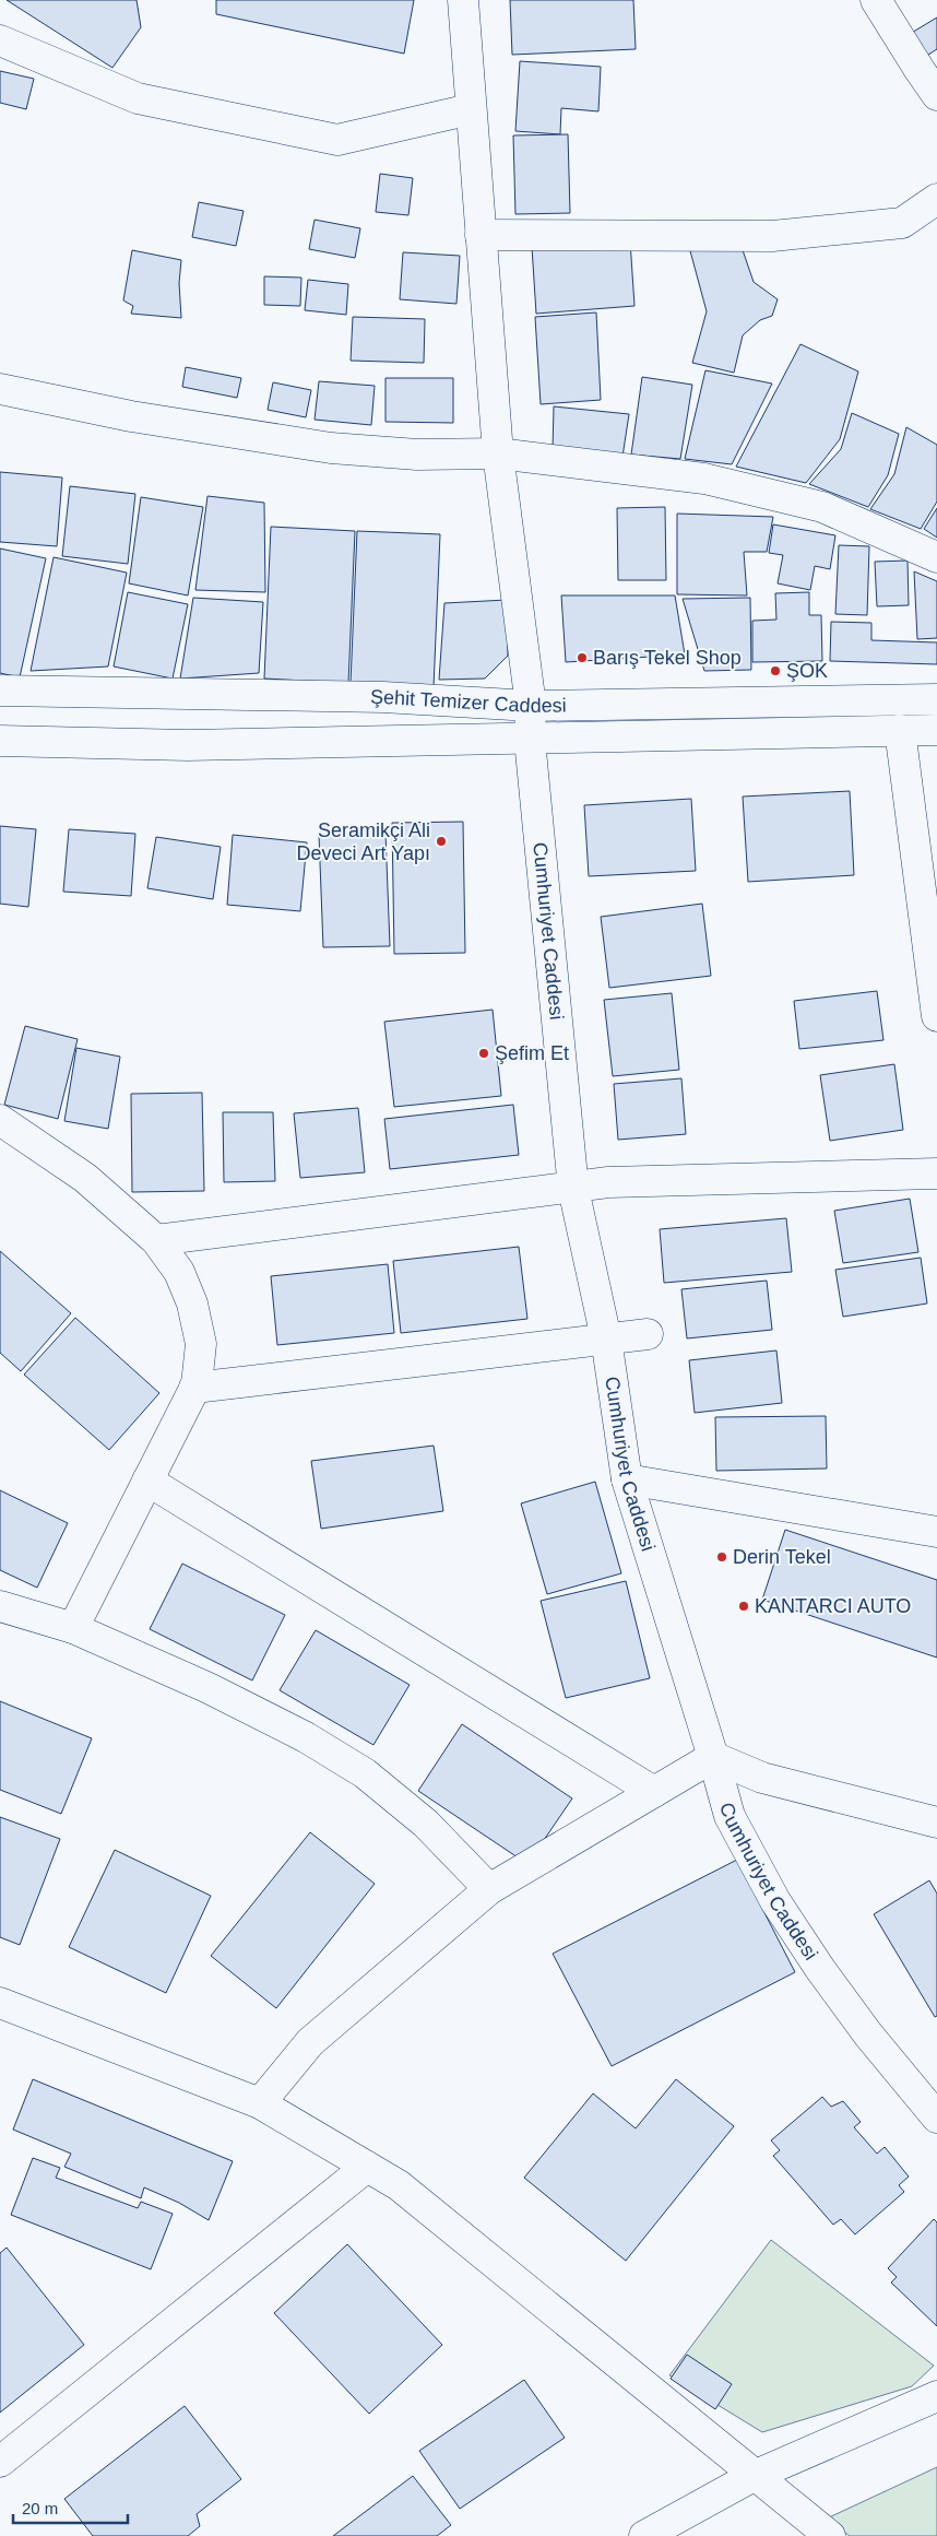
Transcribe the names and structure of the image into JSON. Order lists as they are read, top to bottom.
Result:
{
  "streets": {
    "street": ["Şehit Temizer Caddesi", "Cumhuriyet Caddesi"]
  },
  "crossings": [
    ["Şehit Temizer Caddesi", "Cumhuriyet Caddesi"]
  ],
  "places": [
    "Barış Tekel Shop",
    "ŞOK",
    "Seramikçi Ali Deveci Art Yapı",
    "Şefim Et",
    "Derin Tekel",
    "KANTARCI AUTO"
  ],
  "scale_bar": "20 m"
}
